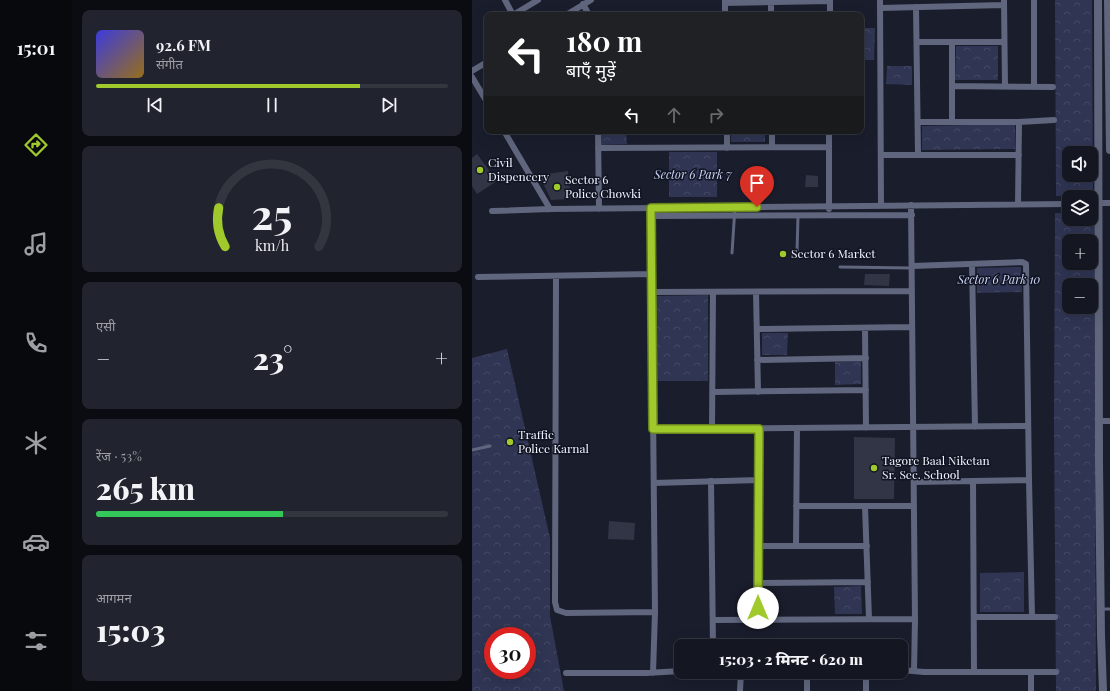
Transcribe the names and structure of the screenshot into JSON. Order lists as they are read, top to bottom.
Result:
{
  "parks": ["Sector 6 Park 7", "Sector 6 Park 10"],
  "places": [
    "Civil Dispencery",
    "Sector 6 Police Chowki",
    "Sector 6 Market",
    "Traffic Police Karnal",
    "Tagore Baal Niketan Sr. Sec. School"
  ],
  "page": {
    "tabs": "15:01",
    "turn": ["180 m", "बाएँ मुड़ें"],
    "song": ["92.6 FM", "संगीत"],
    "map_buttons": ["+", "−"],
    "tile": [
      "एसी",
      ["रेंज · 53%", "265 km"],
      ["आगमन", "15:03"]
    ],
    "heat": ["−", "23°", "+"],
    "limit": "30",
    "trip": "15:03 · 2 मिनट · 620 m",
    "gauge": ["25", "km/h"]
  }
}
